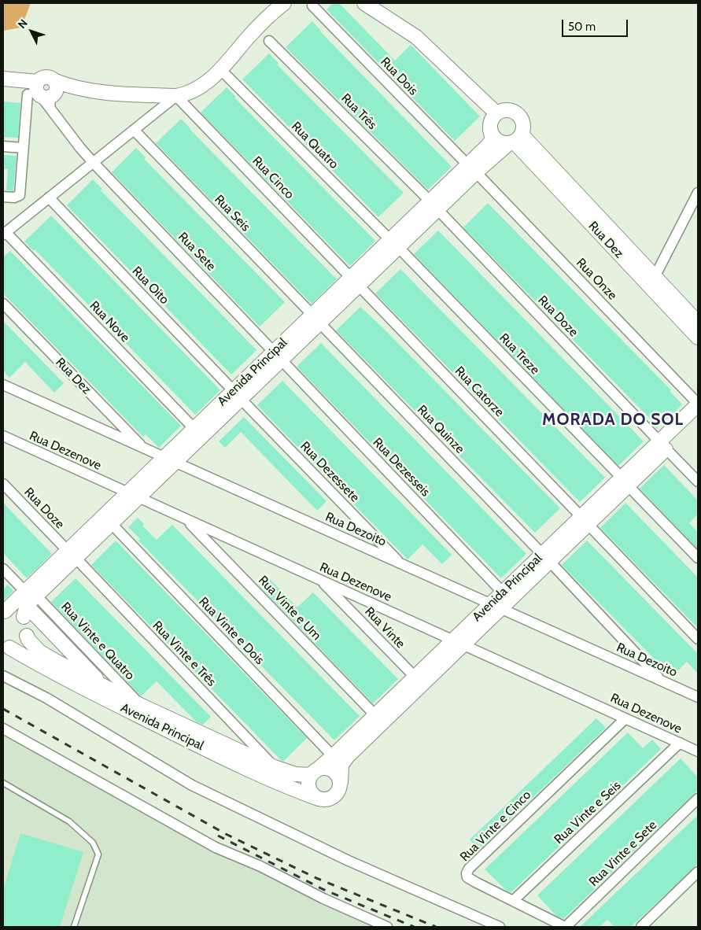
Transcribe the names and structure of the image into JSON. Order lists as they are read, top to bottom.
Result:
{
  "streets": {
    "street": [
      "Rua Dois",
      "Rua Três",
      "Rua Quatro",
      "Rua Cinco",
      "Rua Seis",
      "Rua Dez",
      "Rua Sete",
      "Rua Onze",
      "Rua Oito",
      "Rua Doze",
      "Rua Nove",
      "Rua Treze",
      "Avenida Principal",
      "Rua Catorze",
      "Rua Quinze",
      "Rua Dezenove",
      "Rua Dezesseis",
      "Rua Dezessete",
      "Rua Dezoito",
      "Rua Vinte e Um",
      "Rua Vinte",
      "Rua Vinte e Dois",
      "Rua Vinte e Quatro",
      "Rua Vinte e Três",
      "Rua Vinte e Seis",
      "Rua Vinte e Cinco",
      "Rua Vinte e Sete"
    ]
  },
  "crossings": [
    ["Rua Dois", "Rua Onze"],
    ["Rua Dois", "Avenida Principal"],
    ["Rua Três", "Rua Doze"],
    ["Rua Três", "Avenida Principal"],
    ["Rua Quatro", "Rua Treze"],
    ["Rua Quatro", "Avenida Principal"],
    ["Rua Cinco", "Avenida Principal"],
    ["Rua Cinco", "Rua Catorze"],
    ["Rua Seis", "Avenida Principal"],
    ["Rua Seis", "Rua Quinze"],
    ["Rua Dez", "Avenida Principal"],
    ["Rua Dez", "Rua Dezoito"],
    ["Rua Sete", "Avenida Principal"],
    ["Rua Sete", "Rua Dezesseis"],
    ["Rua Onze", "Avenida Principal"],
    ["Rua Oito", "Avenida Principal"],
    ["Rua Oito", "Rua Dezessete"],
    ["Rua Doze", "Avenida Principal"],
    ["Rua Doze", "Rua Vinte e Três"],
    ["Rua Nove", "Avenida Principal"],
    ["Rua Treze", "Avenida Principal"],
    ["Avenida Principal", "Rua Catorze"],
    ["Avenida Principal", "Rua Quinze"],
    ["Avenida Principal", "Rua Dezenove"],
    ["Avenida Principal", "Rua Dezesseis"],
    ["Avenida Principal", "Rua Dezessete"],
    ["Avenida Principal", "Rua Dezoito"],
    ["Avenida Principal", "Rua Vinte e Um"],
    ["Avenida Principal", "Rua Vinte"],
    ["Avenida Principal", "Rua Vinte e Dois"],
    ["Avenida Principal", "Rua Vinte e Quatro"],
    ["Avenida Principal", "Rua Vinte e Três"],
    ["Rua Quinze", "Rua Dezoito"],
    ["Rua Dezenove", "Rua Vinte e Um"],
    ["Rua Dezenove", "Rua Vinte"],
    ["Rua Dezenove", "Rua Vinte e Seis"],
    ["Rua Dezenove", "Rua Vinte e Cinco"],
    ["Rua Dezessete", "Rua Dezoito"],
    ["Rua Vinte e Seis", "Rua Vinte e Cinco"],
    ["Rua Vinte e Cinco", "Rua Vinte e Sete"]
  ],
  "districts": ["MORADA DO SOL"],
  "scale_bar": "50 m",
  "north": "top left"
}
